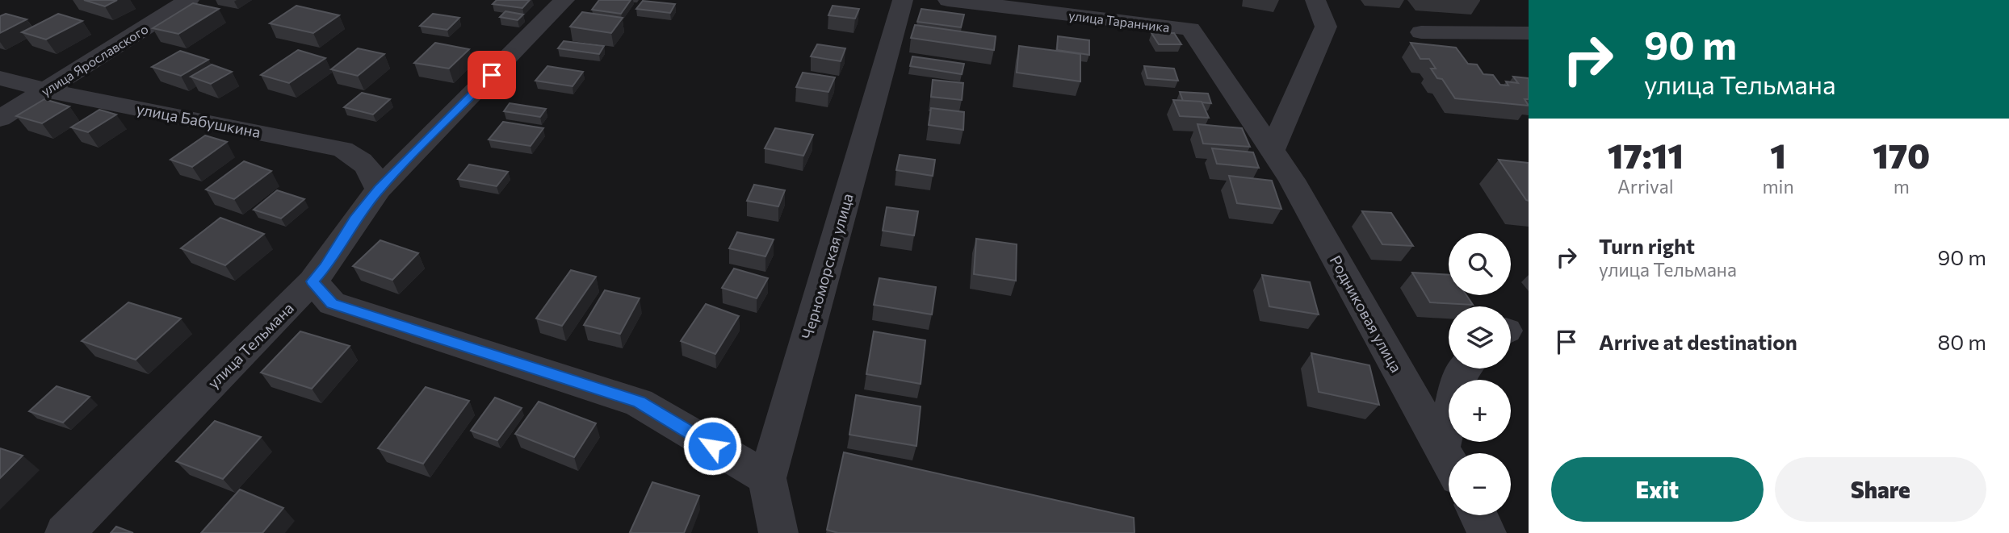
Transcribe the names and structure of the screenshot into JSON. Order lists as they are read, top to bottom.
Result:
{
  "streets": {
    "street": [
      "улица Таранника",
      "улица Ярославского",
      "улица Бабушкина",
      "Черноморская улица",
      "Родниковая улица",
      "улица Тельмана"
    ]
  },
  "crossings": [
    ["улица Таранника", "Родниковая улица"],
    ["улица Ярославского", "улица Бабушкина"],
    ["улица Бабушкина", "улица Тельмана"]
  ],
  "page": {
    "turn": ["90 m", "улица Тельмана"],
    "eta": [
      "17:11",
      "Arrival",
      "1",
      "min",
      "170",
      "m"
    ],
    "list": [
      {
        "name": "Turn right",
        "note": "улица Тельмана",
        "value": "90 m"
      },
      {
        "name": "Arrive at destination",
        "value": "80 m"
      }
    ],
    "map_buttons": ["+", "−"],
    "buttons": ["Exit", "Share"]
  }
}
